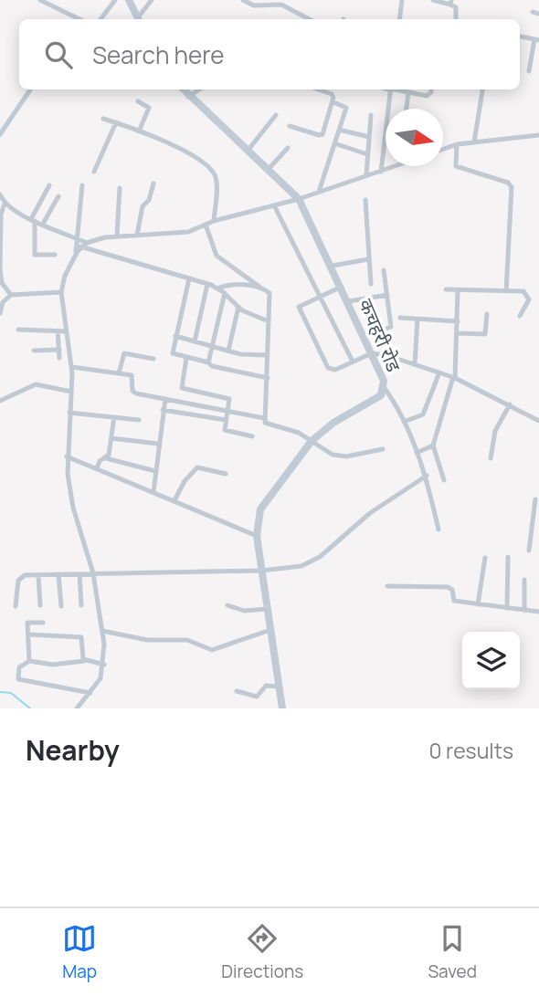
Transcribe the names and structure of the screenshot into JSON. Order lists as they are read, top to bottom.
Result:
{
  "streets": {
    "main road": ["कचहरी रोड"]
  },
  "north": "right",
  "page": {
    "search": "Search here",
    "heading": ["Nearby", "0 results"],
    "nav": ["Map", "Directions", "Saved"]
  }
}
